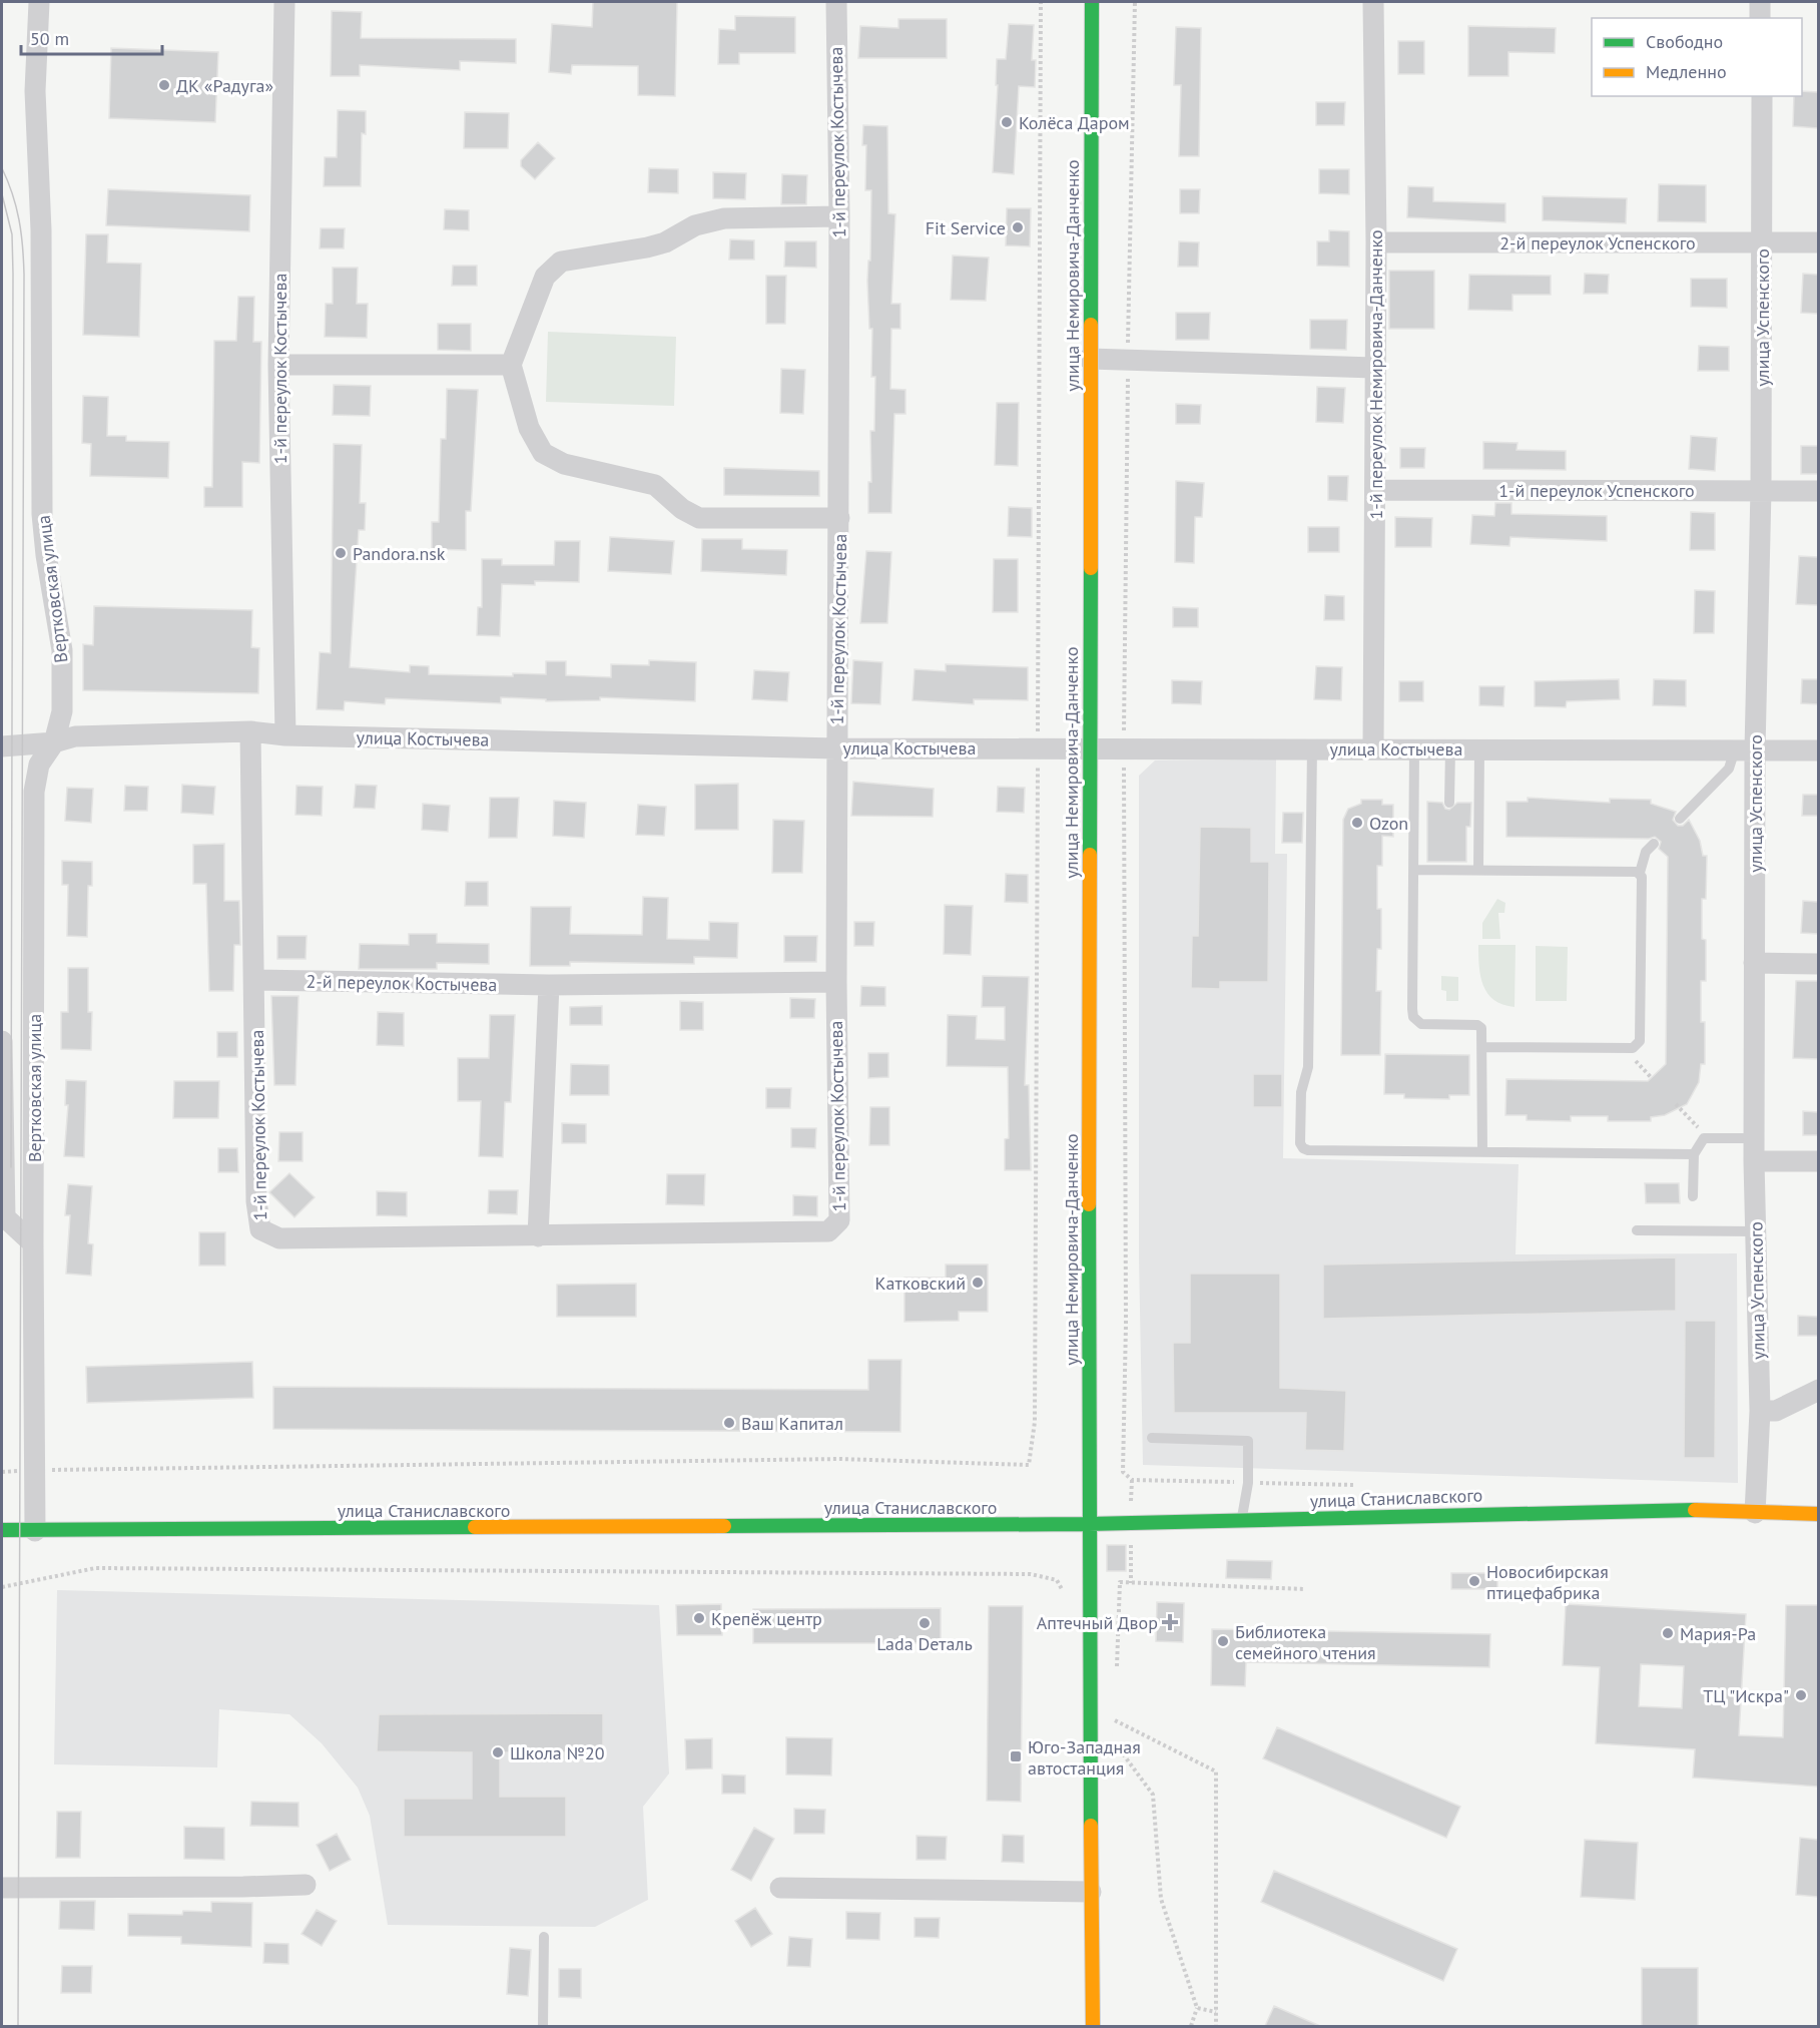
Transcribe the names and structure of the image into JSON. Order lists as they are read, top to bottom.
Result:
{
  "streets": {
    "main road": ["улица Немировича-Данченко", "улица Станиславского"],
    "street": [
      "1-й переулок Костычева",
      "2-й переулок Успенского",
      "улица Успенского",
      "1-й переулок Немировича-Данченко",
      "1-й переулок Успенского",
      "Вертковская улица",
      "улица Костычева",
      "2-й переулок Костычева"
    ]
  },
  "crossings": [
    ["1-й переулок Костычева", "улица Костычева"],
    ["1-й переулок Костычева", "2-й переулок Костычева"],
    ["2-й переулок Успенского", "улица Успенского"],
    ["2-й переулок Успенского", "1-й переулок Немировича-Данченко"],
    ["улица Немировича-Данченко", "улица Костычева"],
    ["улица Немировича-Данченко", "улица Станиславского"],
    ["улица Успенского", "1-й переулок Успенского"],
    ["улица Успенского", "улица Костычева"],
    ["улица Успенского", "улица Станиславского"],
    ["1-й переулок Немировича-Данченко", "1-й переулок Успенского"],
    ["1-й переулок Немировича-Данченко", "улица Костычева"],
    ["Вертковская улица", "улица Костычева"],
    ["Вертковская улица", "улица Станиславского"]
  ],
  "places": {
    "other": [
      "ДК «Радуга»",
      "Колёса Даром",
      "Fit Service",
      "Pandora.nsk",
      "Ozon",
      "Катковский",
      "Ваш Капитал",
      "Новосибирская птицефабрика",
      "Крепёж центр",
      "Lada Dеталь",
      "Мария-Ра",
      "Библиотека семейного чтения",
      "ТЦ \"Искра\"",
      "Школа №20"
    ],
    "health": ["Аптечный Двор"],
    "transit": ["Юго-Западная автостанция"]
  },
  "legend": ["Свободно", "Медленно"],
  "scale_bar": "50 m"
}
